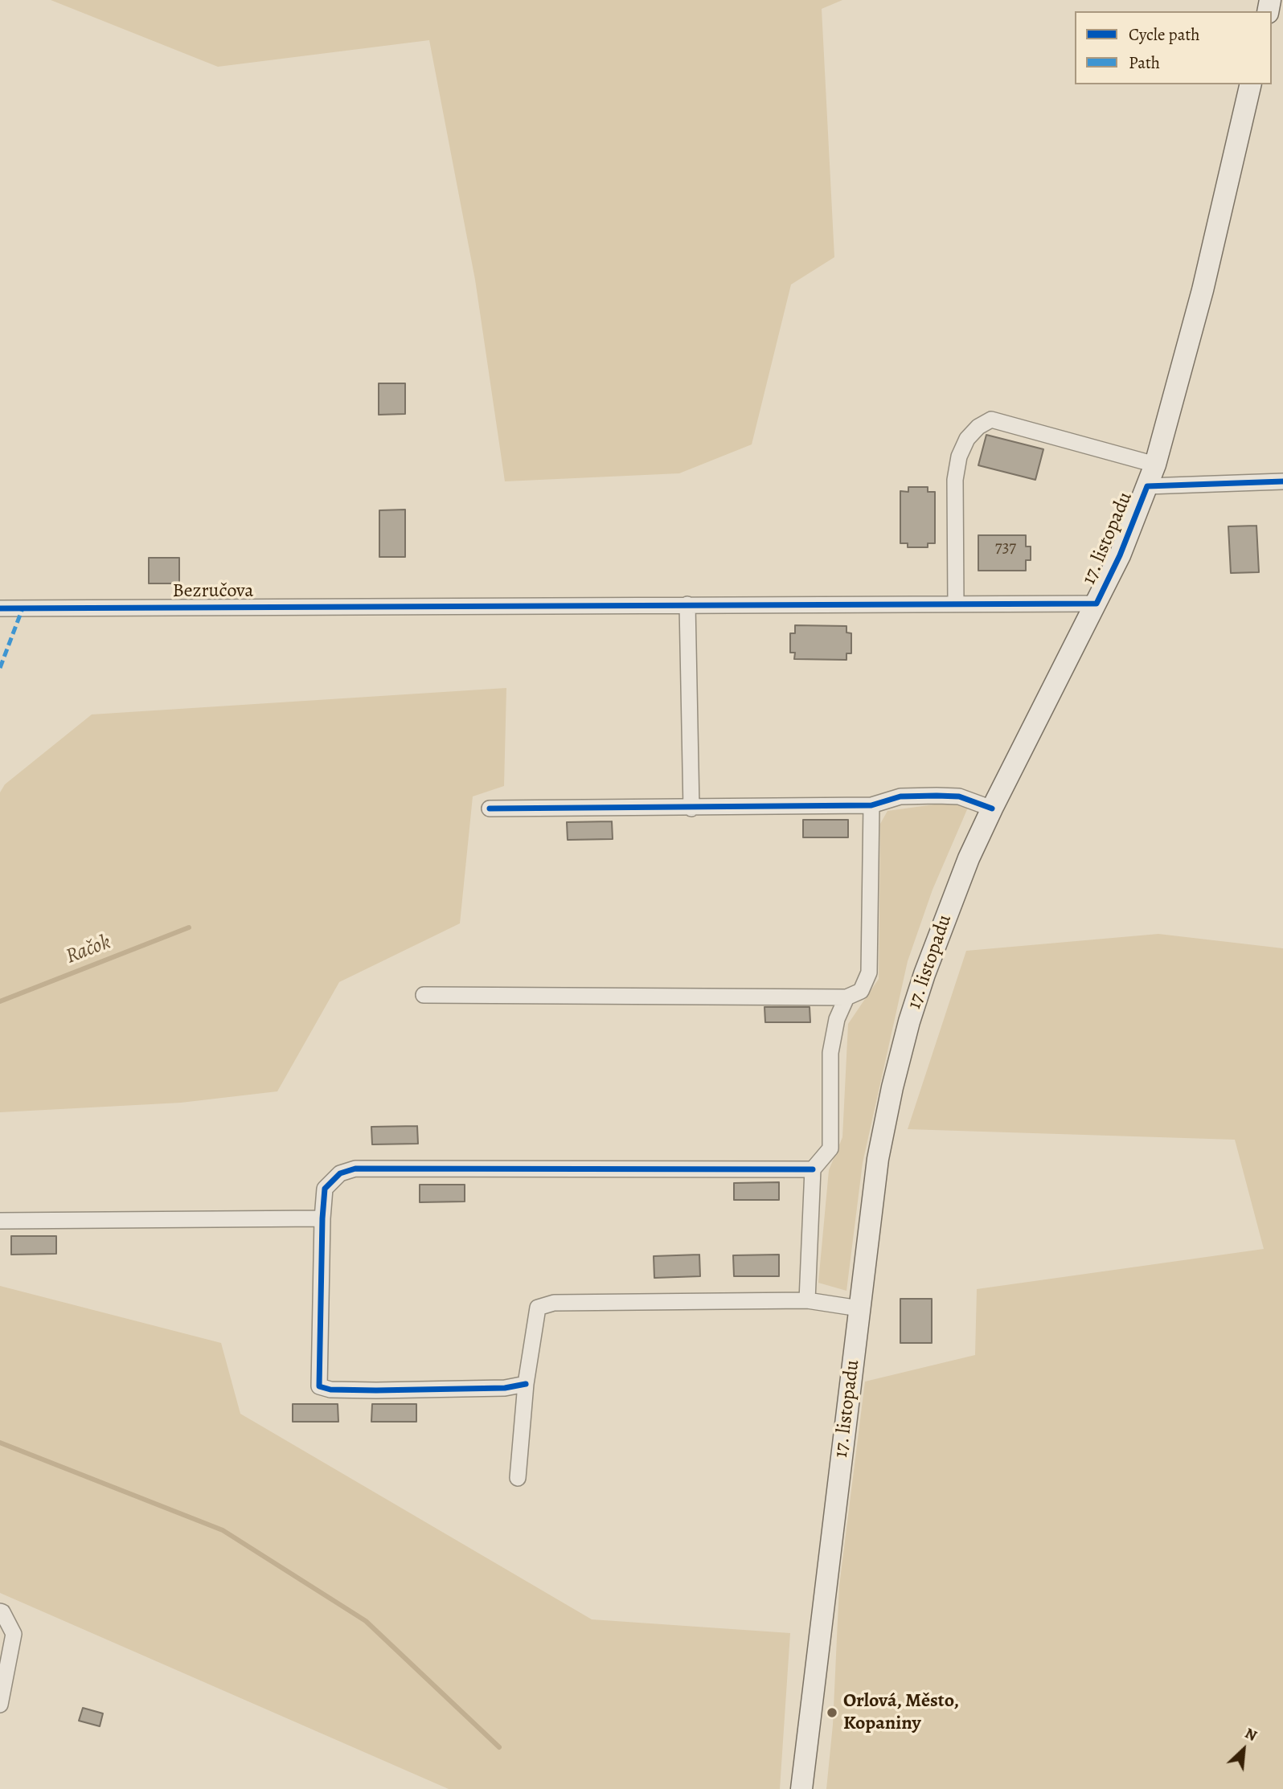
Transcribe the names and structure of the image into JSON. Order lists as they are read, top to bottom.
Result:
{
  "streets": {
    "main road": ["17. listopadu"],
    "street": ["Bezručova"]
  },
  "crossings": [
    ["17. listopadu", "Bezručova"]
  ],
  "water": ["Račok"],
  "places": ["Orlová, Město, Kopaniny"],
  "house_numbers": ["737"],
  "legend": ["Cycle path", "Path"],
  "north": "top right"
}
